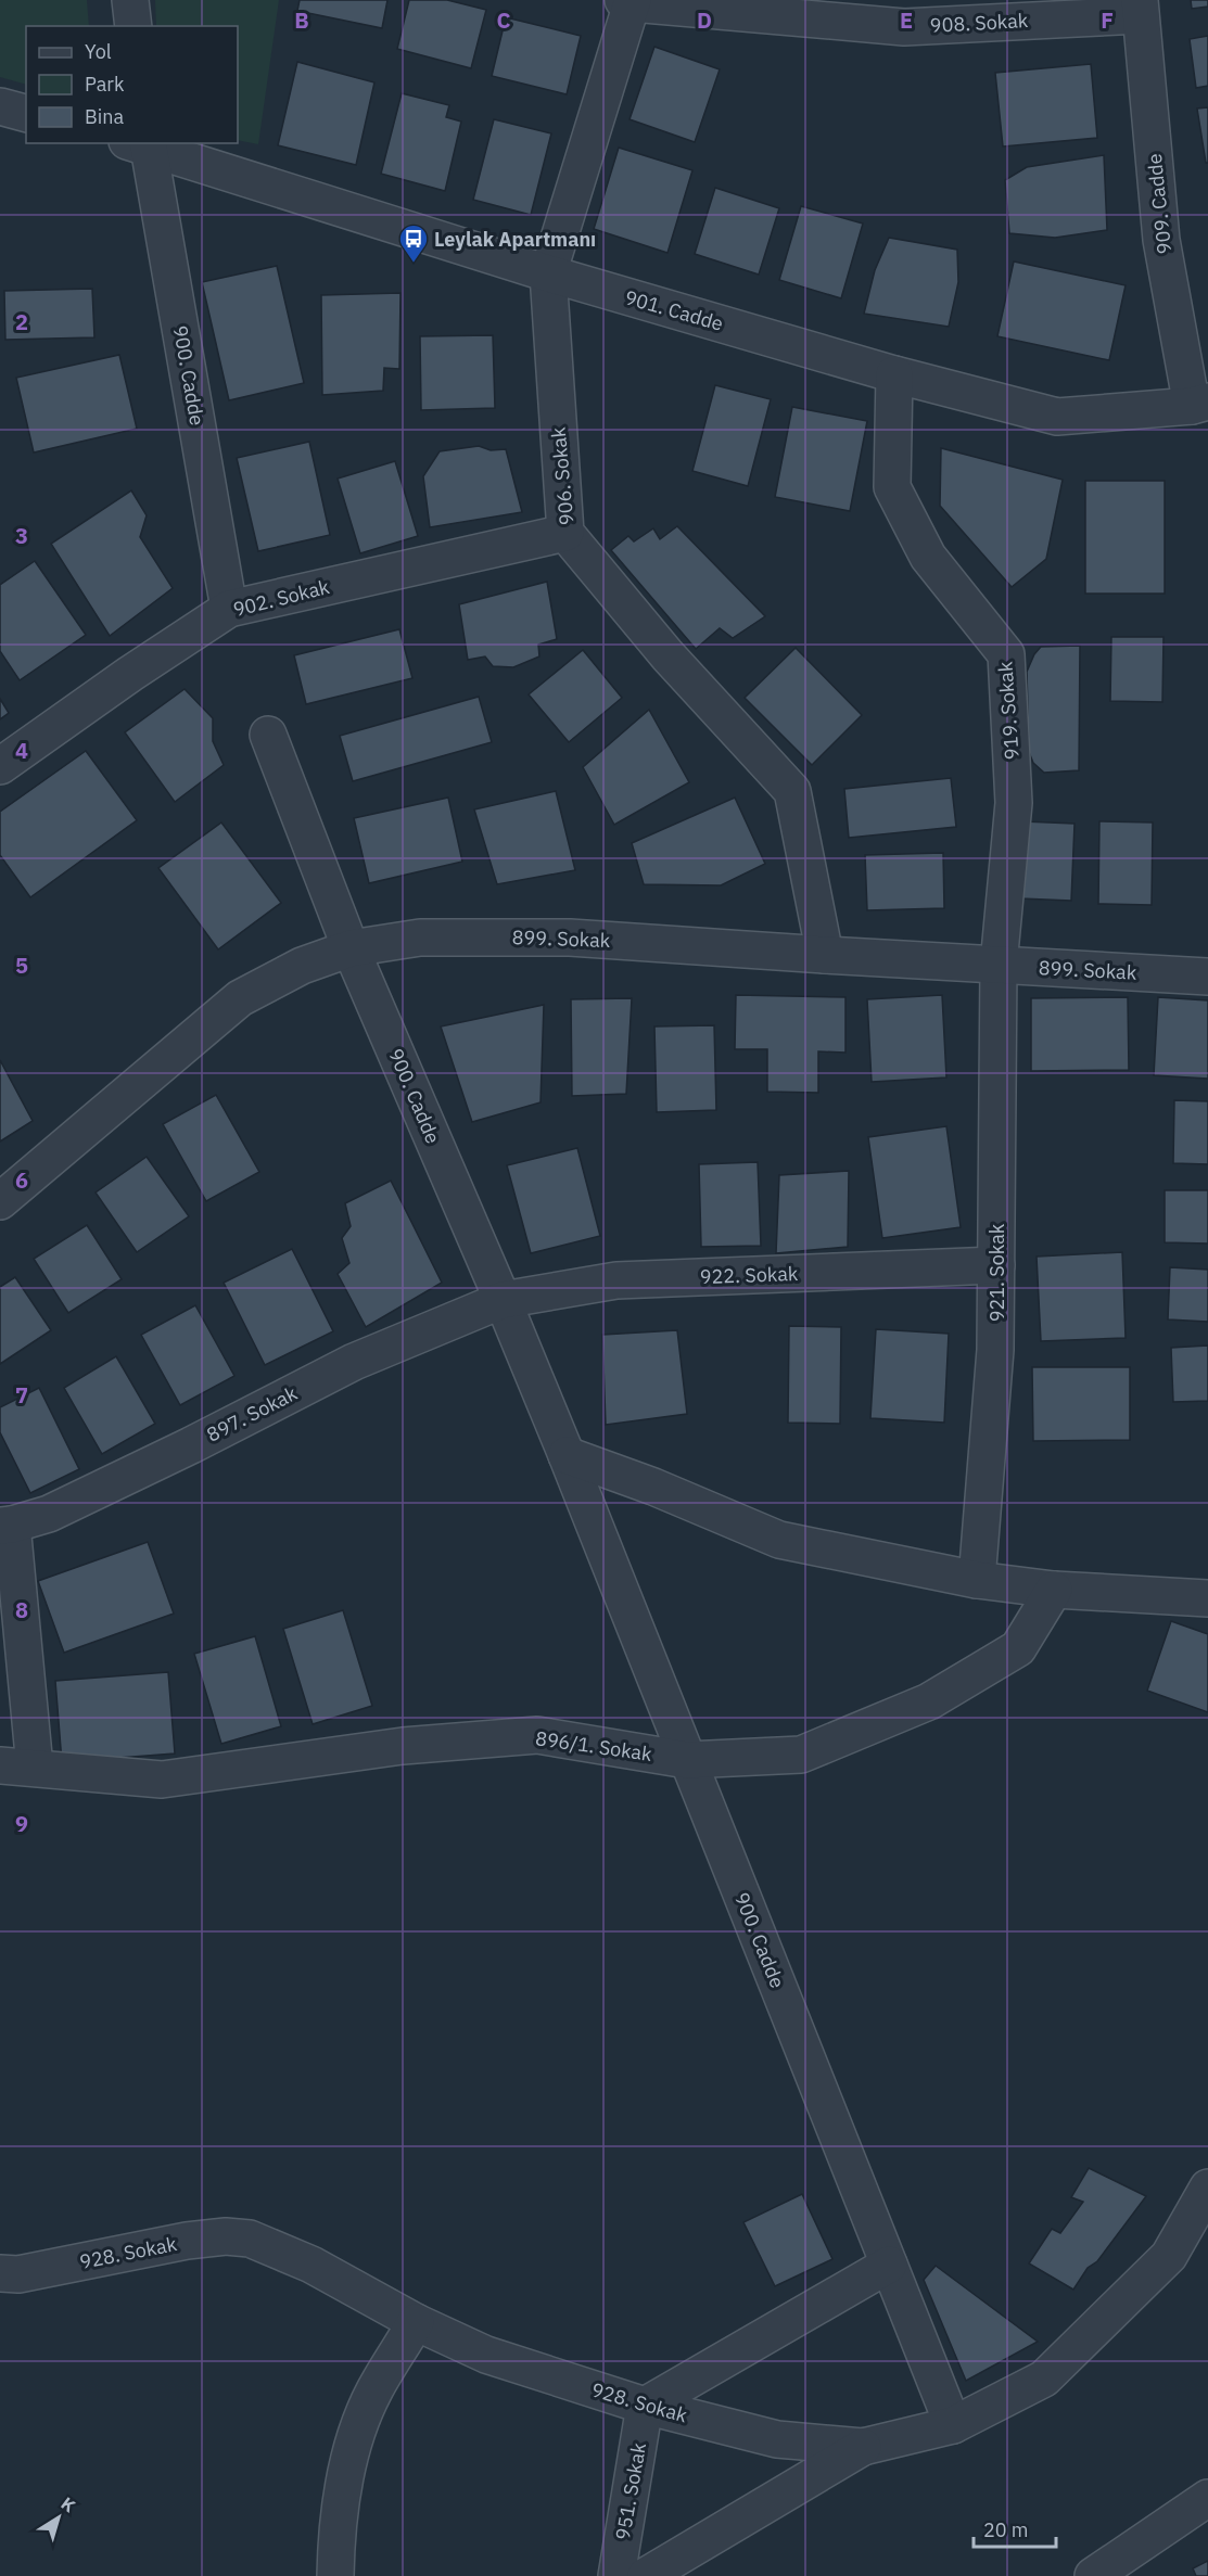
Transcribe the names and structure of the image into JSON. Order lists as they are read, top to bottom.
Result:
{
  "streets": {
    "street": [
      "908. Sokak",
      "909. Cadde",
      "901. Cadde",
      "900. Cadde",
      "906. Sokak",
      "902. Sokak",
      "919. Sokak",
      "899. Sokak",
      "921. Sokak",
      "922. Sokak",
      "897. Sokak",
      "896/1. Sokak",
      "928. Sokak",
      "951. Sokak"
    ]
  },
  "crossings": [
    ["908. Sokak", "909. Cadde"],
    ["908. Sokak", "906. Sokak"],
    ["909. Cadde", "901. Cadde"],
    ["901. Cadde", "900. Cadde"],
    ["901. Cadde", "906. Sokak"],
    ["901. Cadde", "919. Sokak"],
    ["900. Cadde", "902. Sokak"],
    ["900. Cadde", "899. Sokak"],
    ["900. Cadde", "922. Sokak"],
    ["900. Cadde", "897. Sokak"],
    ["900. Cadde", "896/1. Sokak"],
    ["900. Cadde", "928. Sokak"],
    ["906. Sokak", "902. Sokak"],
    ["906. Sokak", "899. Sokak"],
    ["919. Sokak", "899. Sokak"],
    ["919. Sokak", "921. Sokak"],
    ["899. Sokak", "921. Sokak"],
    ["921. Sokak", "922. Sokak"],
    ["922. Sokak", "897. Sokak"],
    ["928. Sokak", "951. Sokak"]
  ],
  "places": {
    "bus stop": ["Leylak Apartmanı"]
  },
  "legend": ["Yol", "Park", "Bina"],
  "scale_bar": "20 m",
  "north": "top right",
  "grid": {
    "columns": [
      "B",
      "C",
      "D",
      "E",
      "F"
    ],
    "rows": [
      "2",
      "3",
      "4",
      "5",
      "6",
      "7",
      "8",
      "9"
    ]
  }
}
